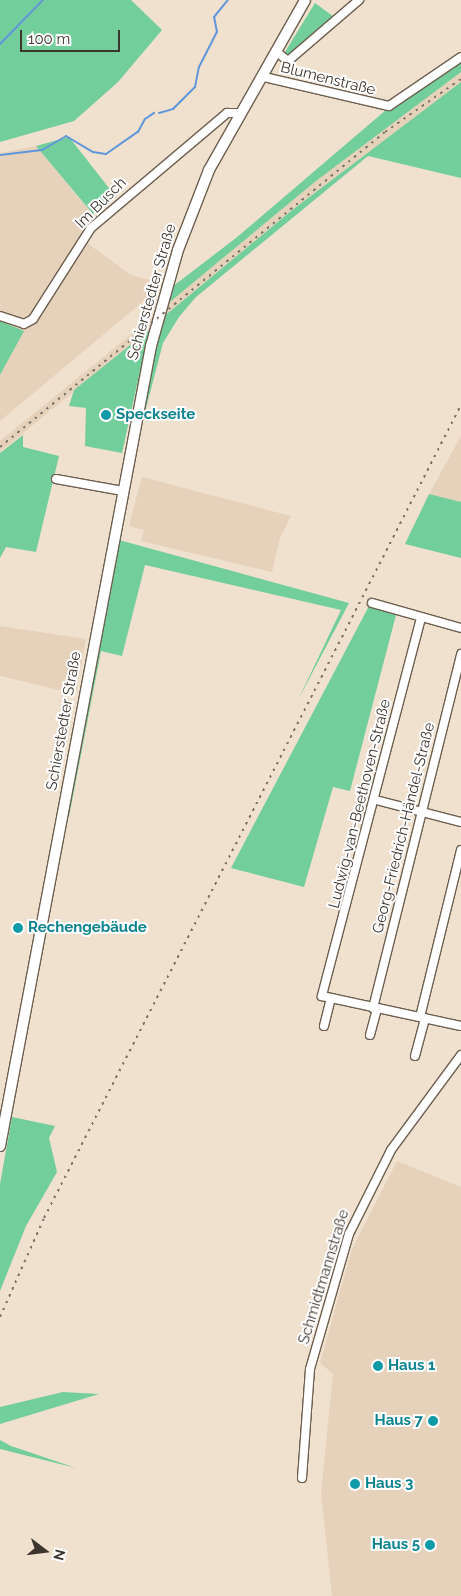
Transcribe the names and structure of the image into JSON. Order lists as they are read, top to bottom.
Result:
{
  "streets": {
    "street": [
      "Blumenstraße",
      "Im Busch",
      "Schierstedter Straße",
      "Ludwig-van-Beethoven-Straße",
      "Georg-Friedrich-Händel-Straße",
      "Schmidtmannstraße"
    ]
  },
  "crossings": [
    ["Blumenstraße", "Schierstedter Straße"],
    ["Im Busch", "Schierstedter Straße"]
  ],
  "places": [
    "Speckseite",
    "Rechengebäude",
    "Haus 1",
    "Haus 7",
    "Haus 3",
    "Haus 5"
  ],
  "scale_bar": "100 m",
  "north": "right"
}
